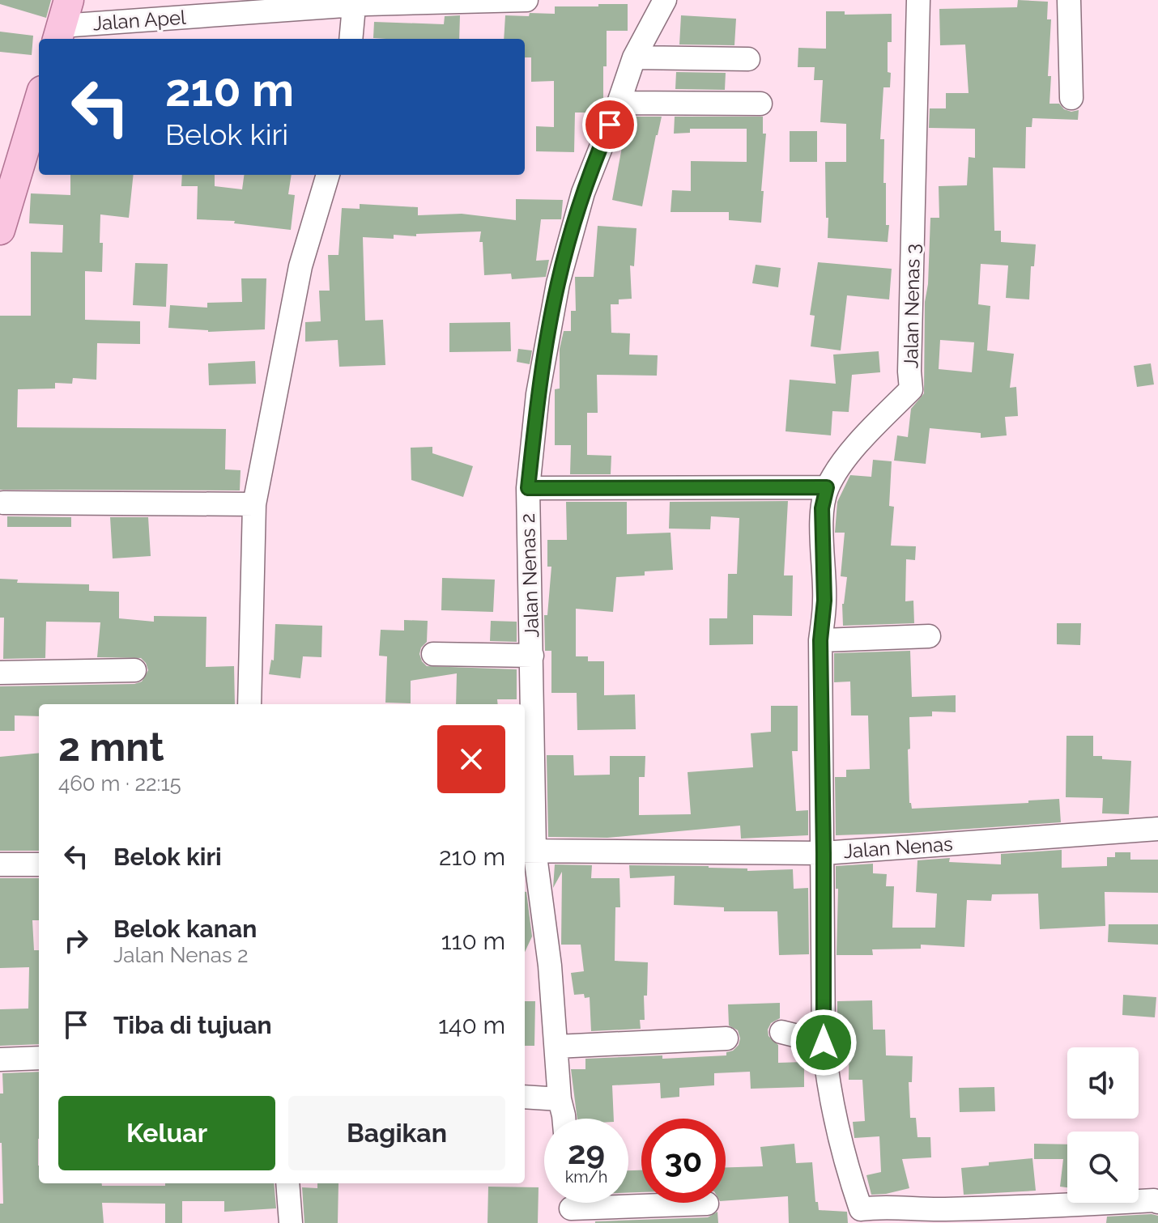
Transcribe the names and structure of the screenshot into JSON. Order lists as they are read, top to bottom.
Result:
{
  "streets": {
    "street": [
      "Jalan Apel",
      "Jalan Nenas 3",
      "Jalan Nenas 2",
      "Jalan Nenas"
    ]
  },
  "crossings": [
    ["Jalan Nenas 3", "Jalan Nenas"],
    ["Jalan Nenas 2", "Jalan Nenas"]
  ],
  "page": {
    "turn": ["210 m", "Belok kiri"],
    "heading": ["2 mnt", "460 m · 22:15"],
    "list": [
      {
        "name": "Belok kiri",
        "value": "210 m"
      },
      {
        "name": "Belok kanan",
        "note": "Jalan Nenas 2",
        "value": "110 m"
      },
      {
        "name": "Tiba di tujuan",
        "value": "140 m"
      }
    ],
    "buttons": ["Keluar", "Bagikan"],
    "speed": "29 km/h",
    "limit": "30"
  }
}
